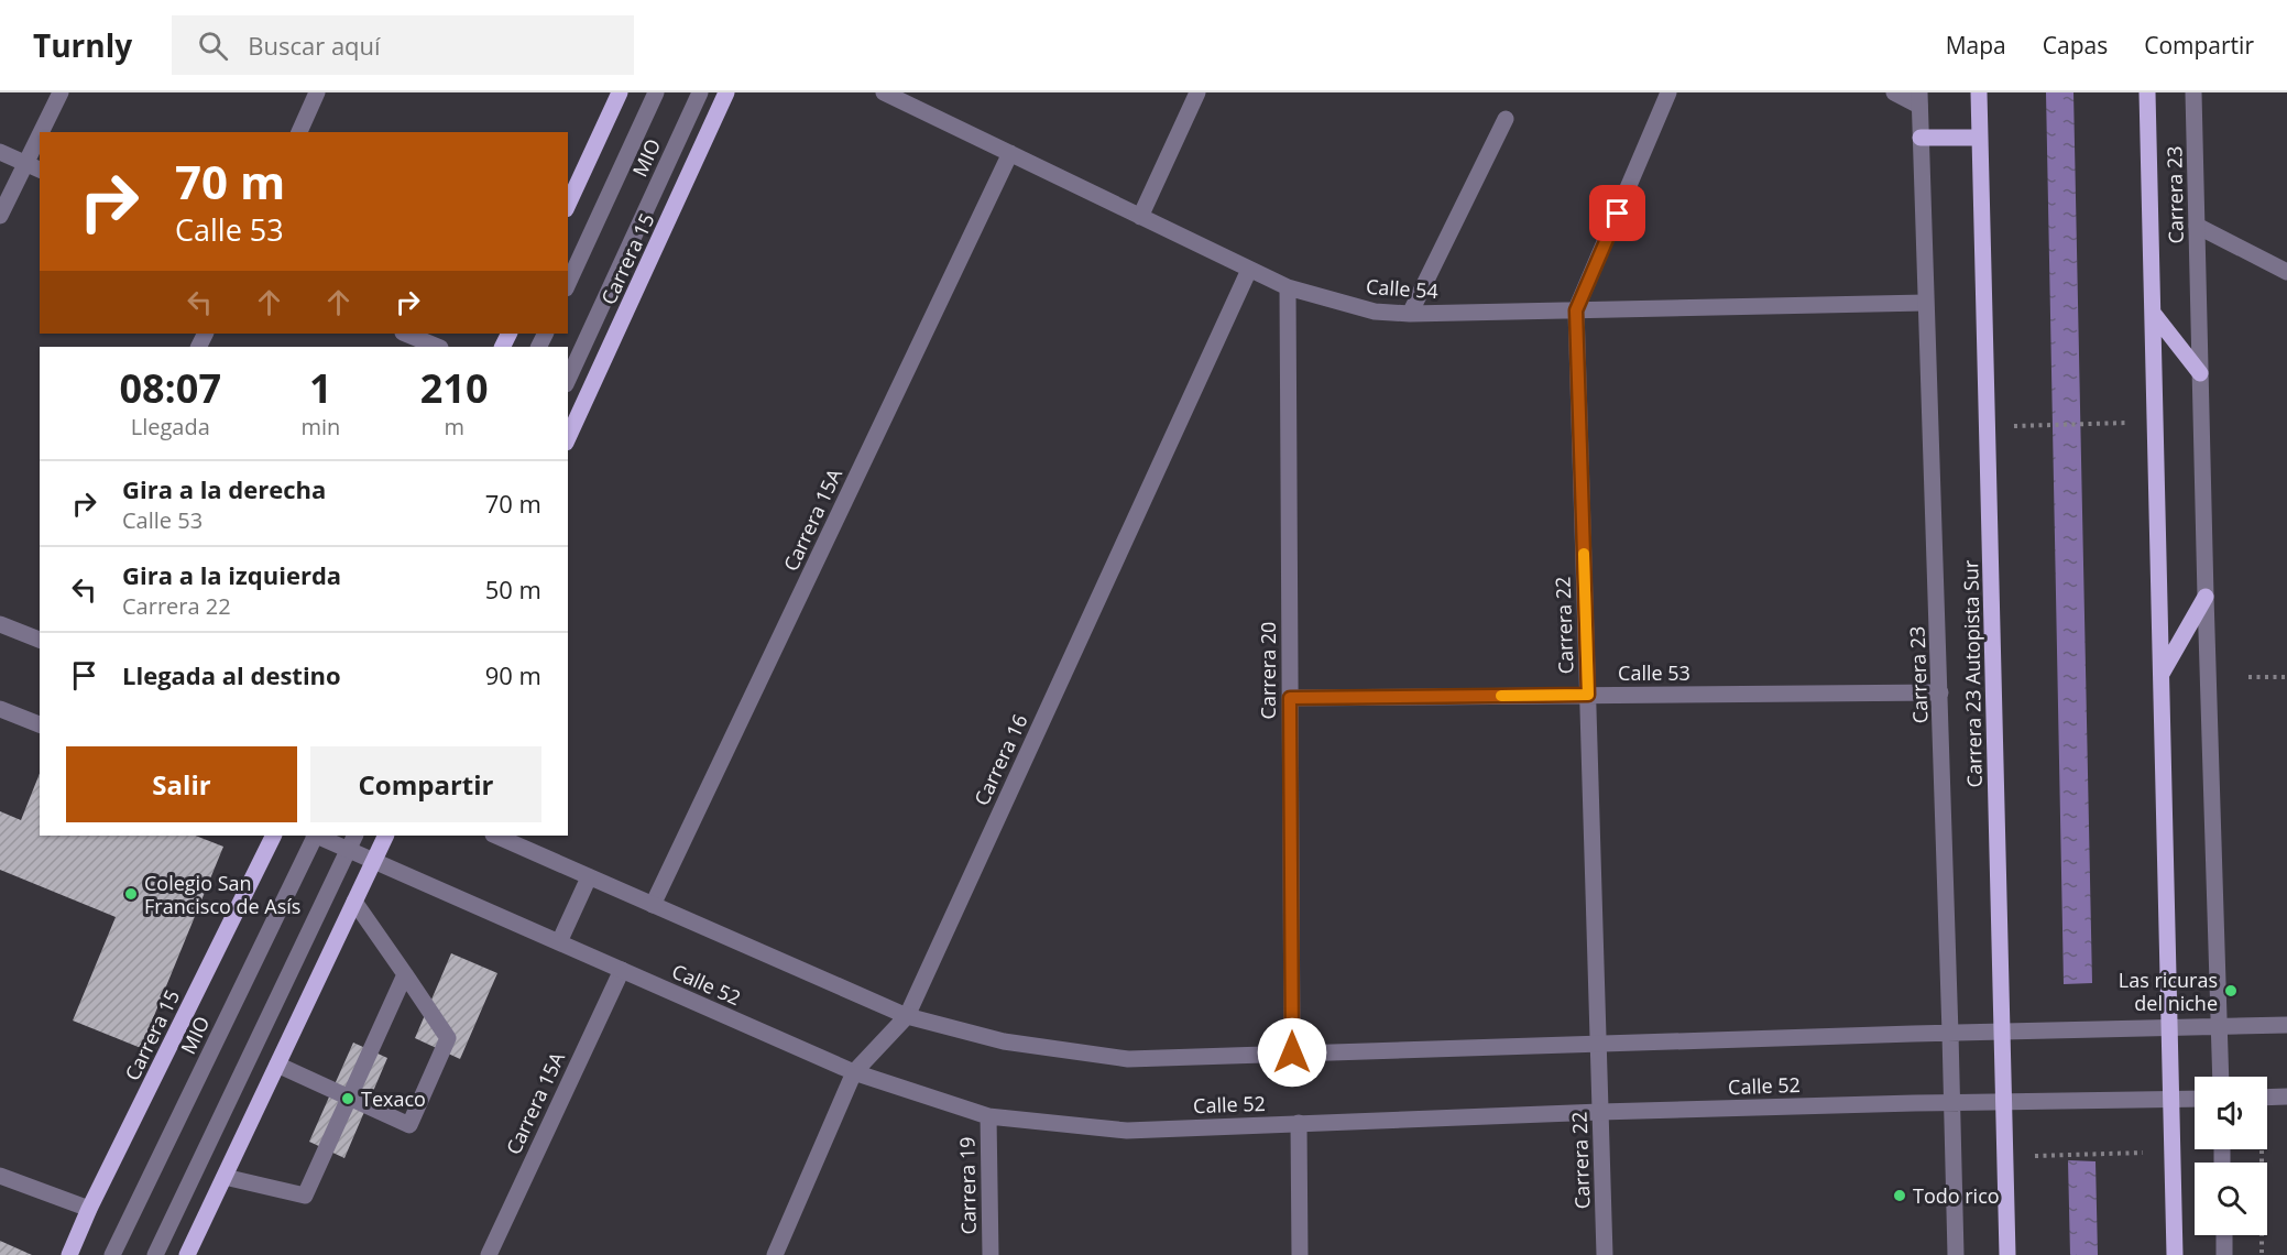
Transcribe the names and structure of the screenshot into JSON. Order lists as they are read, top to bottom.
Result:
{
  "streets": {
    "main road": ["Carrera 15", "Carrera 23 Autopista Sur"],
    "street": [
      "MIO",
      "Carrera 23",
      "Calle 54",
      "Carrera 15A",
      "Carrera 22",
      "Carrera 20",
      "Calle 53",
      "Carrera 16",
      "Calle 52",
      "Carrera 19"
    ]
  },
  "crossings": [
    ["Carrera 23", "Calle 54"],
    ["Carrera 23", "Calle 53"],
    ["Carrera 23", "Calle 52"],
    ["Calle 54", "Carrera 15A"],
    ["Calle 54", "Carrera 22"],
    ["Calle 54", "Carrera 20"],
    ["Calle 54", "Carrera 16"],
    ["Carrera 15A", "Calle 52"],
    ["Carrera 22", "Calle 53"],
    ["Carrera 22", "Calle 52"],
    ["Carrera 20", "Calle 53"],
    ["Carrera 23 Autopista Sur", "Calle 52"],
    ["Carrera 16", "Calle 52"],
    ["Calle 52", "Carrera 19"]
  ],
  "places": [
    "Colegio San Francisco de Asís",
    "Las ricuras del niche",
    "Texaco",
    "Todo rico"
  ],
  "page": {
    "header": "Turnly",
    "search": "Buscar aquí",
    "nav": ["Mapa", "Capas", "Compartir"],
    "turn": ["70 m", "Calle 53"],
    "eta": [
      "08:07",
      "Llegada",
      "1",
      "min",
      "210",
      "m"
    ],
    "list": [
      {
        "name": "Gira a la derecha",
        "note": "Calle 53",
        "value": "70 m"
      },
      {
        "name": "Gira a la izquierda",
        "note": "Carrera 22",
        "value": "50 m"
      },
      {
        "name": "Llegada al destino",
        "value": "90 m"
      }
    ],
    "buttons": ["Salir", "Compartir"]
  }
}
